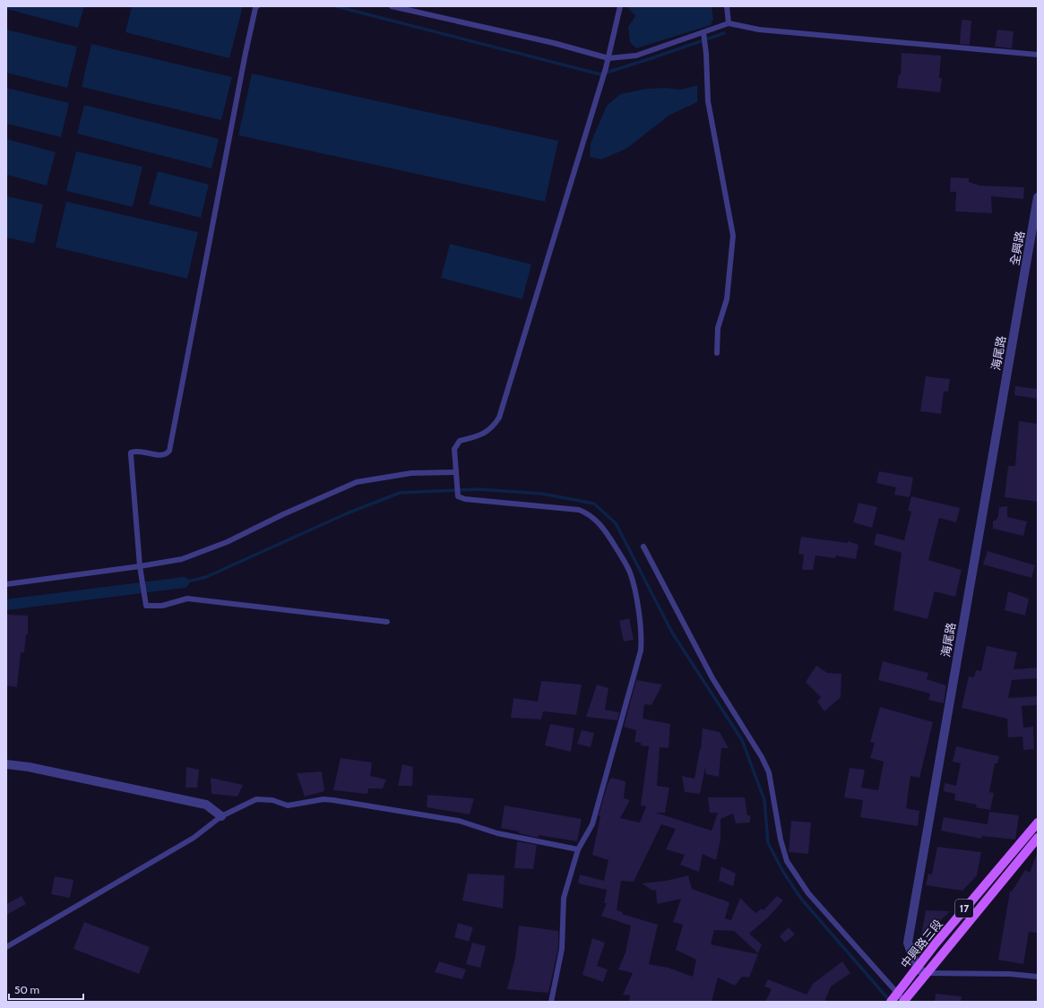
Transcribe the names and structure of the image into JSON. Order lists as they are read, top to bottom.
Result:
{
  "streets": {
    "main road": ["17", "中興路三段"],
    "street": ["全興路", "海尾路"]
  },
  "crossings": [
    ["全興路", "海尾路"],
    ["海尾路", "中興路三段"]
  ],
  "scale_bar": "50 m"
}
